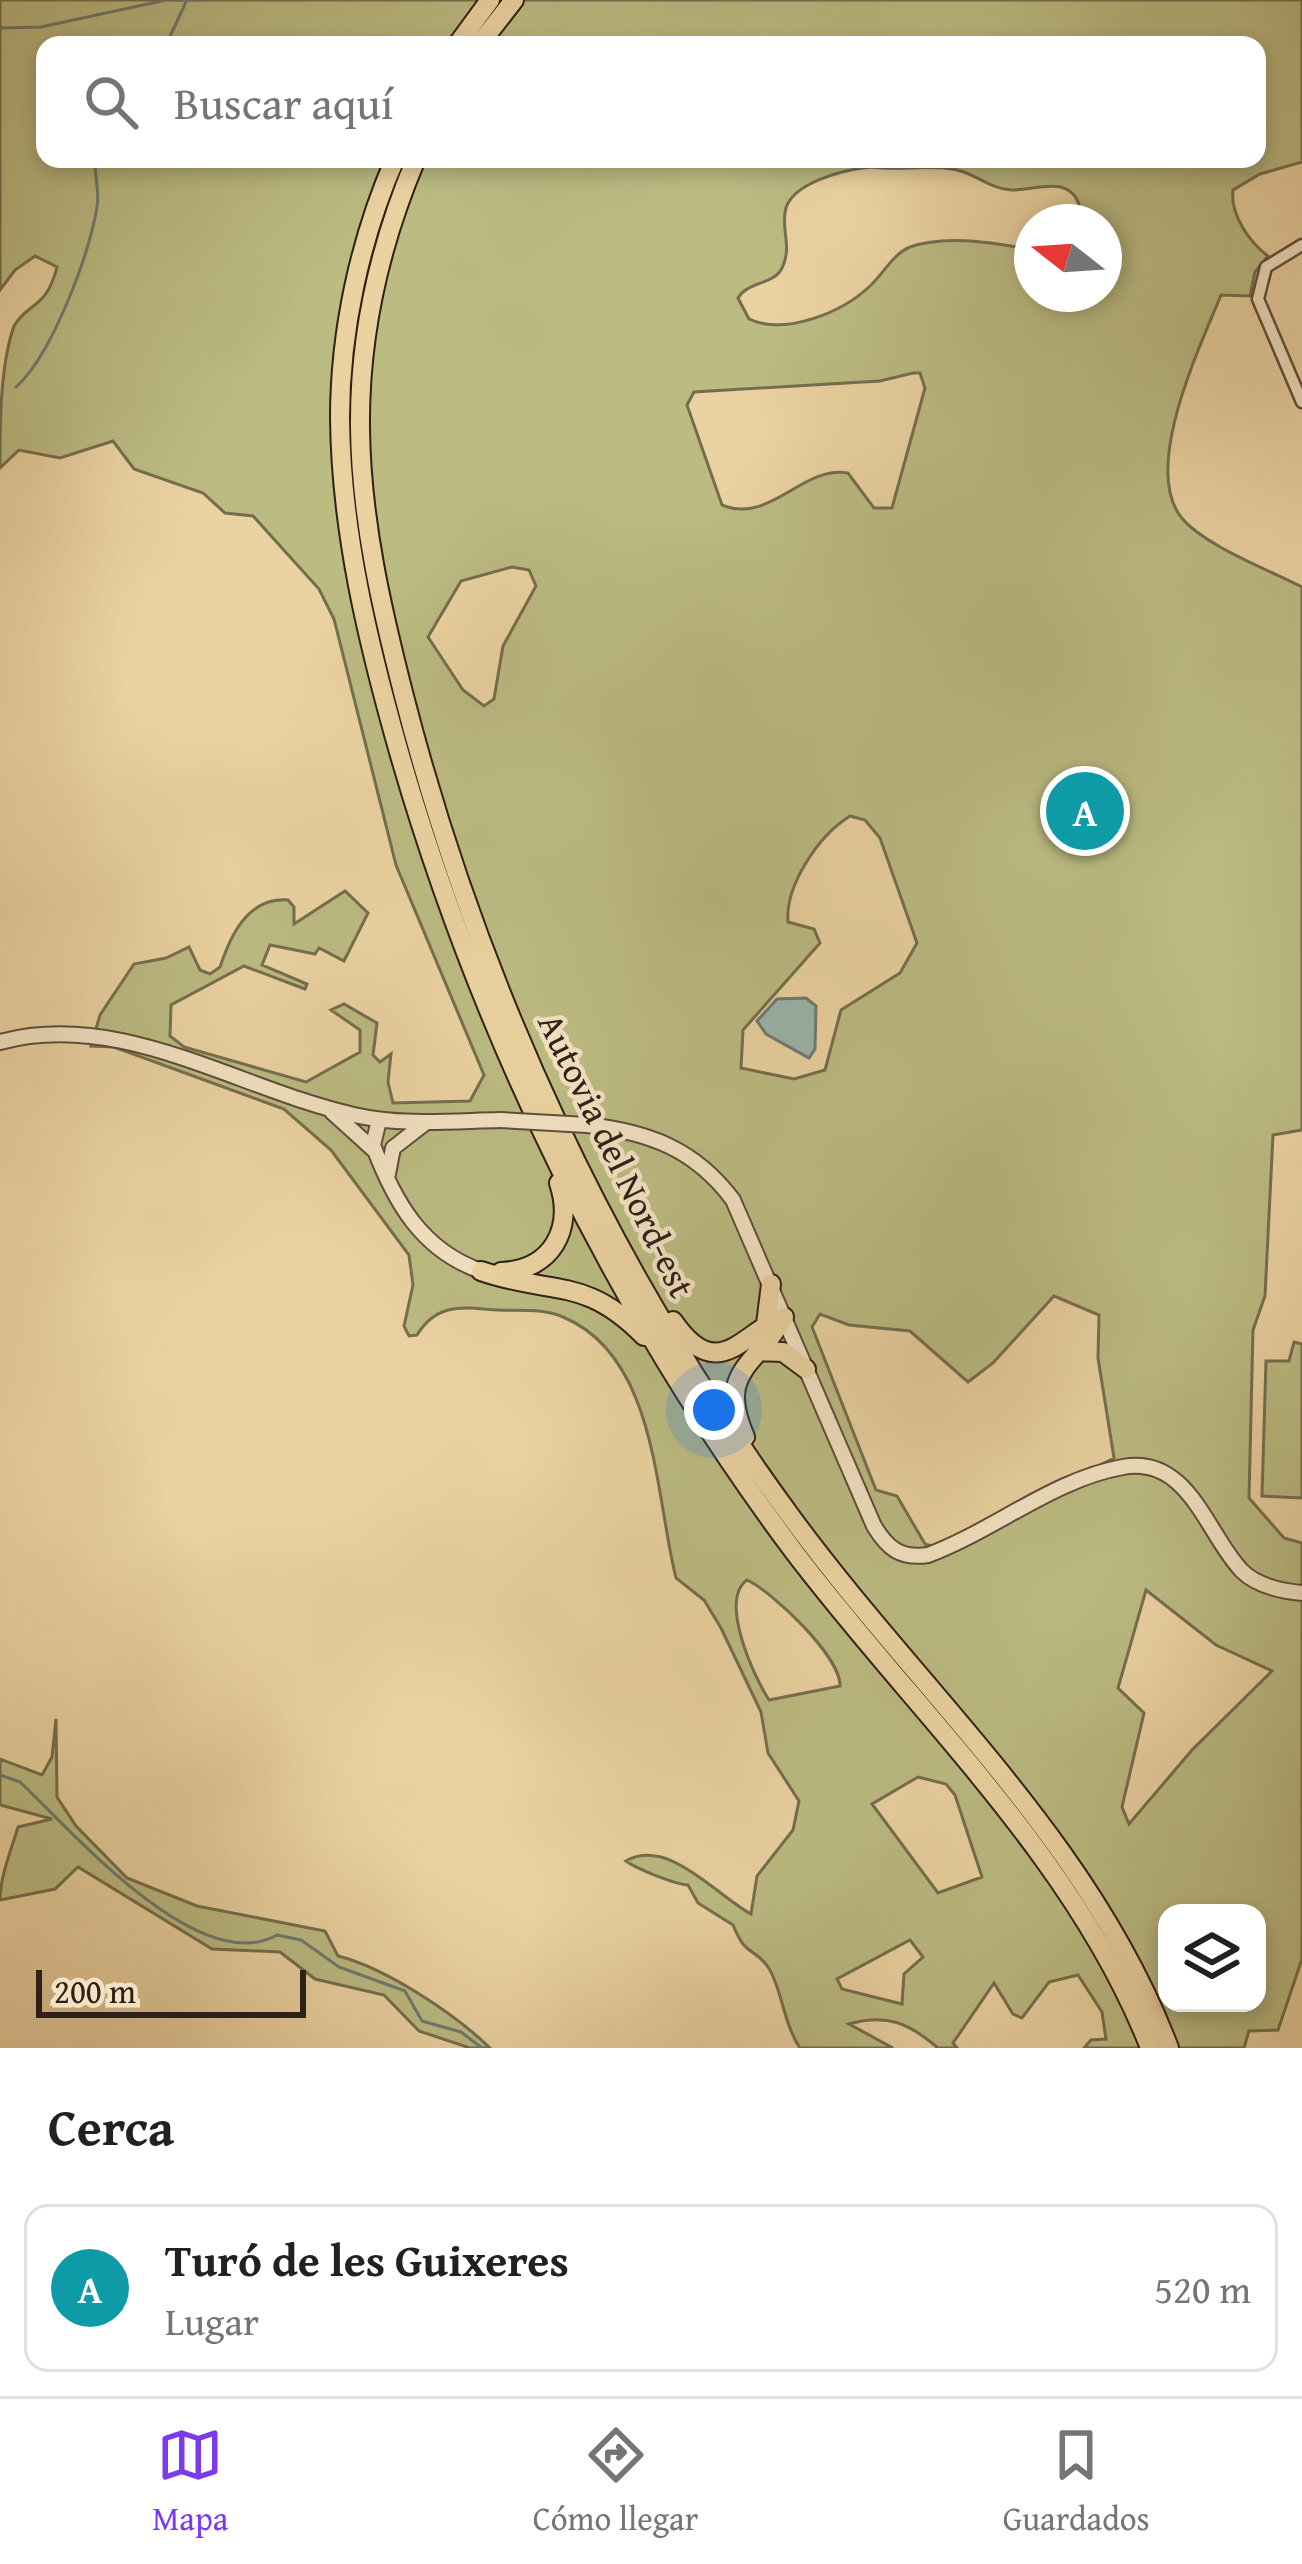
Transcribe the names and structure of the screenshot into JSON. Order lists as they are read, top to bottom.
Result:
{
  "streets": {
    "highway": ["Autovia del Nord-est"]
  },
  "scale_bar": "200 m",
  "north": "left",
  "page": {
    "search": "Buscar aquí",
    "pins": "A",
    "scale": "200 m",
    "heading": "Cerca",
    "list": [
      {
        "mark": "A",
        "name": "Turó de les Guixeres",
        "note": "Lugar",
        "value": "520 m"
      }
    ],
    "nav": ["Mapa", "Cómo llegar", "Guardados"]
  }
}
